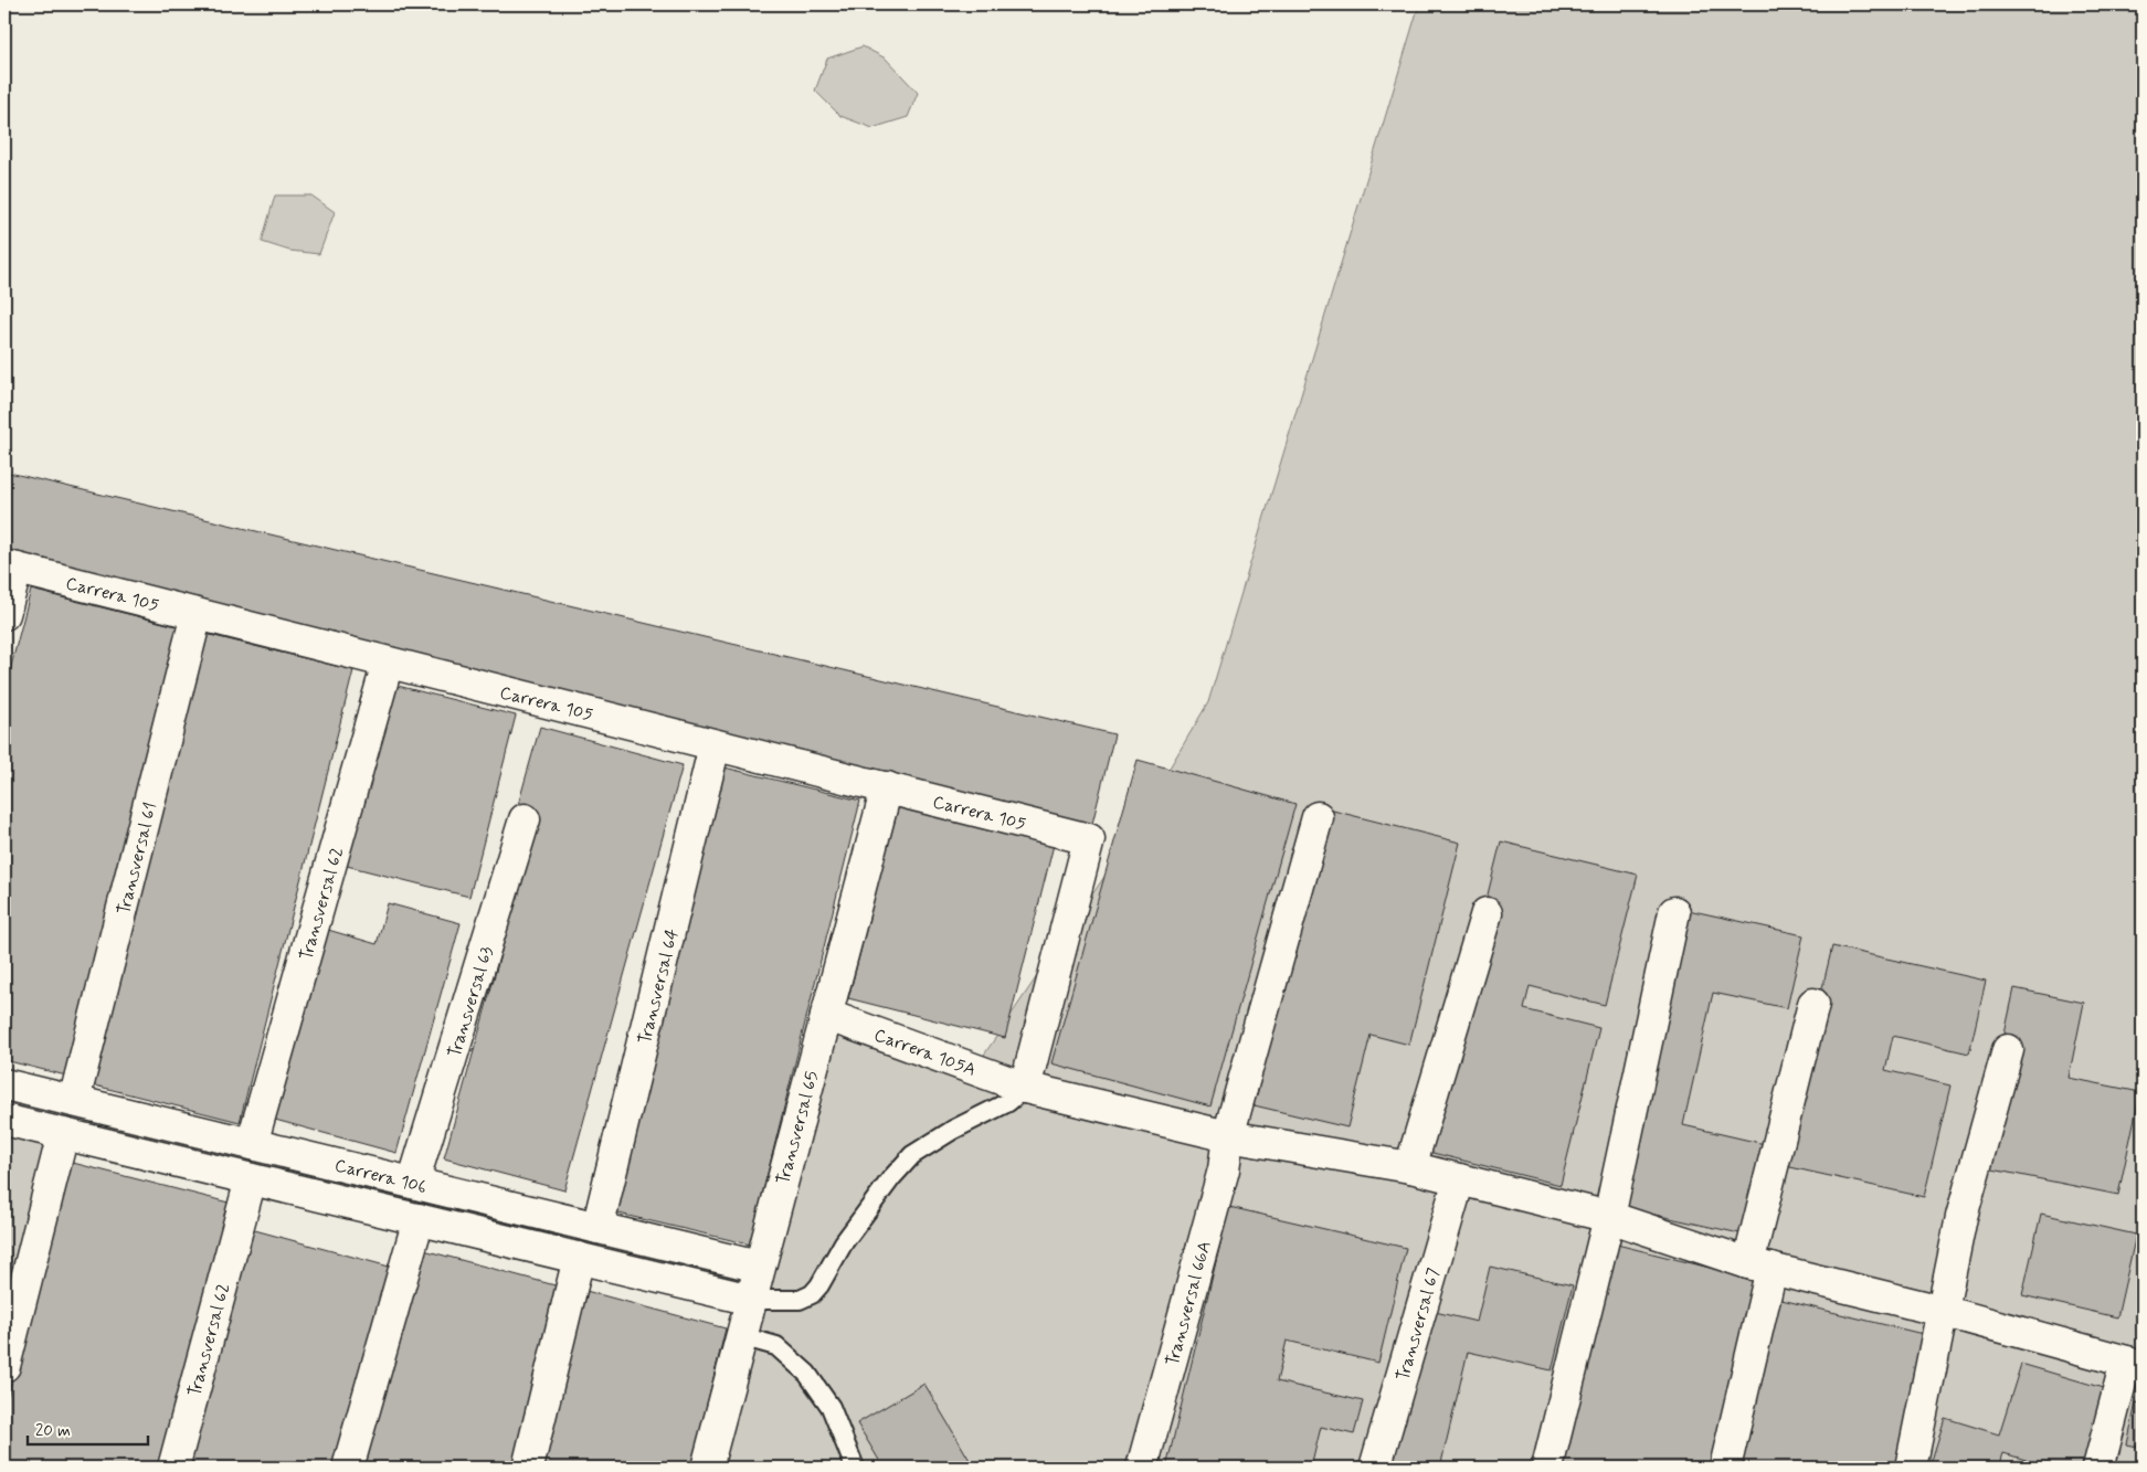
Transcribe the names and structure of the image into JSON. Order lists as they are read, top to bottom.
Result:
{
  "streets": {
    "street": [
      "Carrera 105",
      "Transversal 61",
      "Transversal 62",
      "Transversal 64",
      "Transversal 63",
      "Carrera 105A",
      "Transversal 65",
      "Carrera 106",
      "Transversal 66A",
      "Transversal 67"
    ]
  },
  "crossings": [
    ["Carrera 105", "Transversal 61"],
    ["Carrera 105", "Transversal 62"],
    ["Carrera 105", "Transversal 64"],
    ["Carrera 105", "Carrera 105A"],
    ["Carrera 105", "Transversal 65"],
    ["Transversal 61", "Carrera 106"],
    ["Transversal 62", "Carrera 106"],
    ["Transversal 64", "Carrera 106"],
    ["Transversal 63", "Carrera 106"],
    ["Carrera 105A", "Transversal 65"],
    ["Carrera 105A", "Transversal 66A"],
    ["Carrera 105A", "Transversal 67"],
    ["Transversal 65", "Carrera 106"]
  ],
  "scale_bar": "20 m"
}
